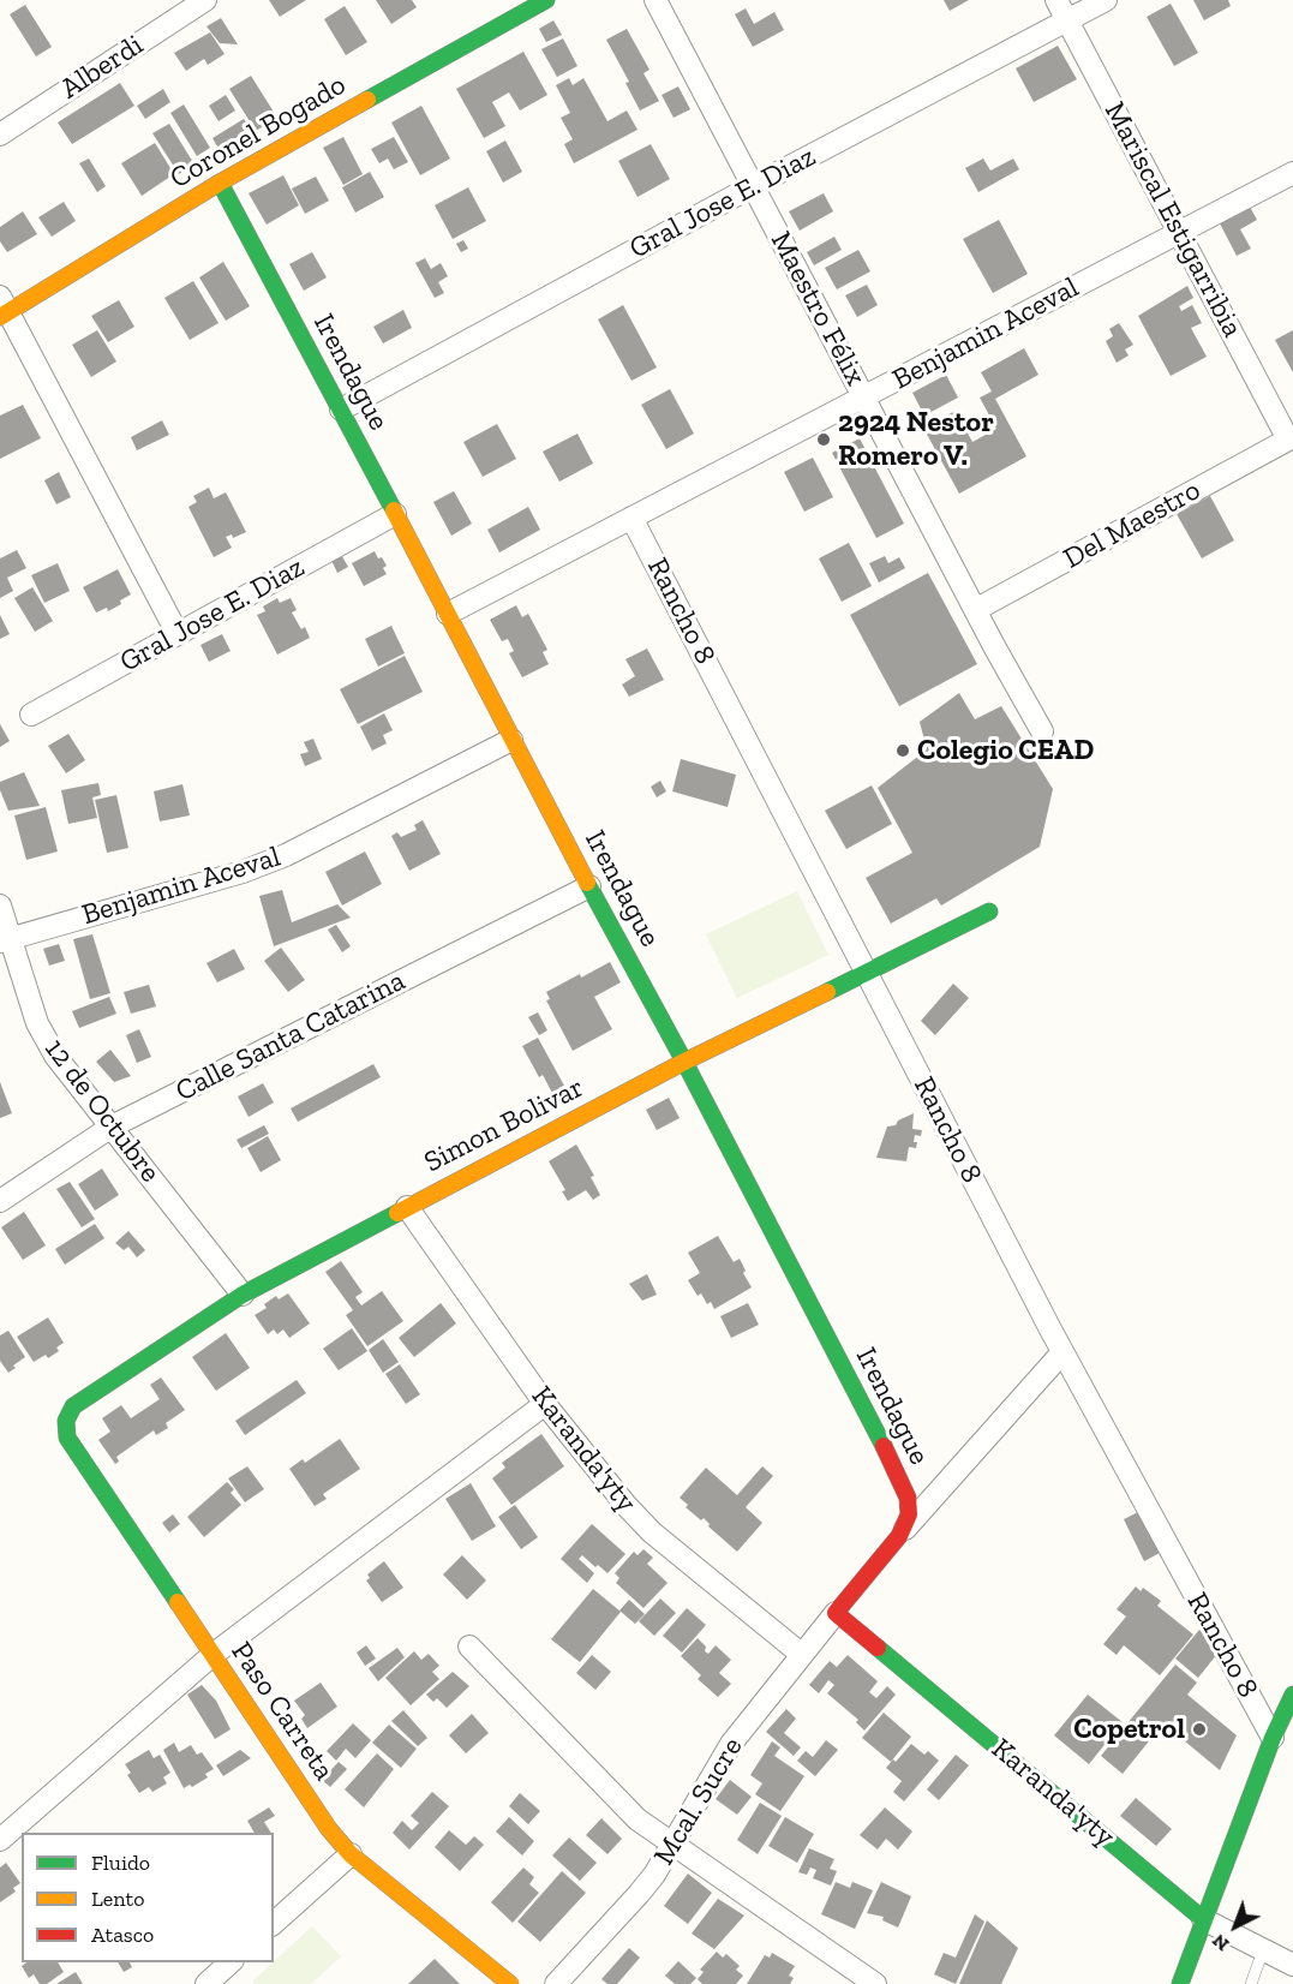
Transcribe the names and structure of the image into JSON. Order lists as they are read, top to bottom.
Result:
{
  "streets": {
    "street": [
      "Alberdi",
      "Coronel Bogado",
      "Gral Jose E. Diaz",
      "Mariscal Estigarribia",
      "Maestro Félix",
      "Benjamin Aceval",
      "Irendague",
      "Del Maestro",
      "Rancho 8",
      "Calle Santa Catarina",
      "12 de Octubre",
      "Simon Bolivar",
      "Karanda'yty",
      "Paso Carreta",
      "Mcal. Sucre"
    ]
  },
  "crossings": [
    ["Coronel Bogado", "Irendague"],
    ["Gral Jose E. Diaz", "Mariscal Estigarribia"],
    ["Gral Jose E. Diaz", "Maestro Félix"],
    ["Gral Jose E. Diaz", "Irendague"],
    ["Mariscal Estigarribia", "Benjamin Aceval"],
    ["Mariscal Estigarribia", "Del Maestro"],
    ["Maestro Félix", "Benjamin Aceval"],
    ["Maestro Félix", "Del Maestro"],
    ["Benjamin Aceval", "Irendague"],
    ["Benjamin Aceval", "Rancho 8"],
    ["Benjamin Aceval", "12 de Octubre"],
    ["Irendague", "Calle Santa Catarina"],
    ["Irendague", "Simon Bolivar"],
    ["Irendague", "Karanda'yty"],
    ["Irendague", "Mcal. Sucre"],
    ["Rancho 8", "Simon Bolivar"],
    ["Calle Santa Catarina", "12 de Octubre"],
    ["12 de Octubre", "Simon Bolivar"],
    ["Simon Bolivar", "Karanda'yty"],
    ["Simon Bolivar", "Paso Carreta"],
    ["Karanda'yty", "Mcal. Sucre"]
  ],
  "places": ["2924 Nestor Romero V.", "Colegio CEAD", "Copetrol"],
  "legend": ["Fluido", "Lento", "Atasco"],
  "north": "bottom left"
}
